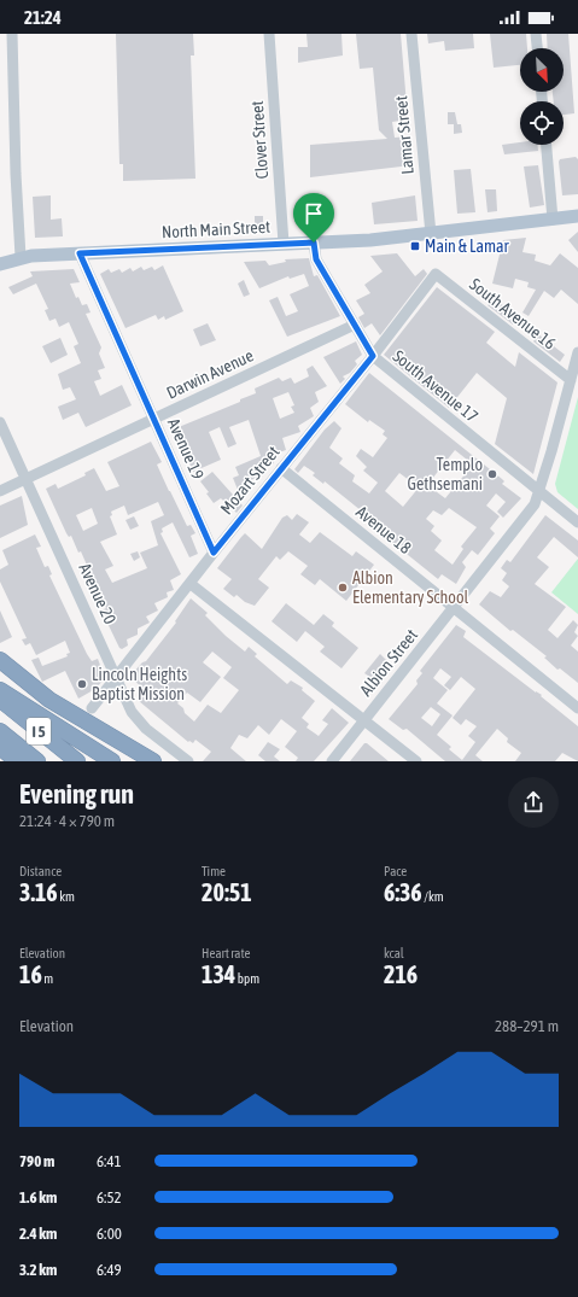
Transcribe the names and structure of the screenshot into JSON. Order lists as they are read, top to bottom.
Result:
{
  "streets": {
    "highway": ["I 5"],
    "main road": ["North Main Street"],
    "street": [
      "Lamar Street",
      "Clover Street",
      "South Avenue 16",
      "Darwin Avenue",
      "South Avenue 17",
      "Avenue 19",
      "Mozart Street",
      "Avenue 18",
      "Avenue 20",
      "Albion Street"
    ]
  },
  "crossings": [
    ["Lamar Street", "North Main Street"],
    ["Clover Street", "North Main Street"],
    ["North Main Street", "South Avenue 17"],
    ["North Main Street", "Avenue 19"],
    ["South Avenue 16", "Mozart Street"],
    ["South Avenue 16", "Albion Street"],
    ["Darwin Avenue", "South Avenue 17"],
    ["Darwin Avenue", "Avenue 19"],
    ["Darwin Avenue", "Avenue 20"],
    ["South Avenue 17", "Mozart Street"],
    ["South Avenue 17", "Albion Street"],
    ["Avenue 19", "Mozart Street"],
    ["Mozart Street", "Avenue 18"],
    ["Mozart Street", "Avenue 20"],
    ["Avenue 18", "Albion Street"]
  ],
  "places": {
    "transit": ["Main & Lamar"],
    "other": ["Templo Gethsemani", "Albion Elementary School", "Lincoln Heights Baptist Mission"]
  },
  "north": "bottom right",
  "page": {
    "status": "21:24",
    "heading": ["Evening run", "21:24 · 4 × 790 m"],
    "stats": [
      ["Distance", "3.16 km"],
      ["Time", "20:51"],
      ["Pace", "6:36 /km"],
      ["Elevation", "16 m"],
      ["Heart rate", "134 bpm"],
      ["kcal", "216"]
    ],
    "chart": ["Elevation", "288–291 m"],
    "list": [
      {
        "name": "790 m",
        "note": "6:41"
      },
      {
        "name": "1.6 km",
        "note": "6:52"
      },
      {
        "name": "2.4 km",
        "note": "6:00"
      },
      {
        "name": "3.2 km",
        "note": "6:49"
      }
    ]
  }
}
